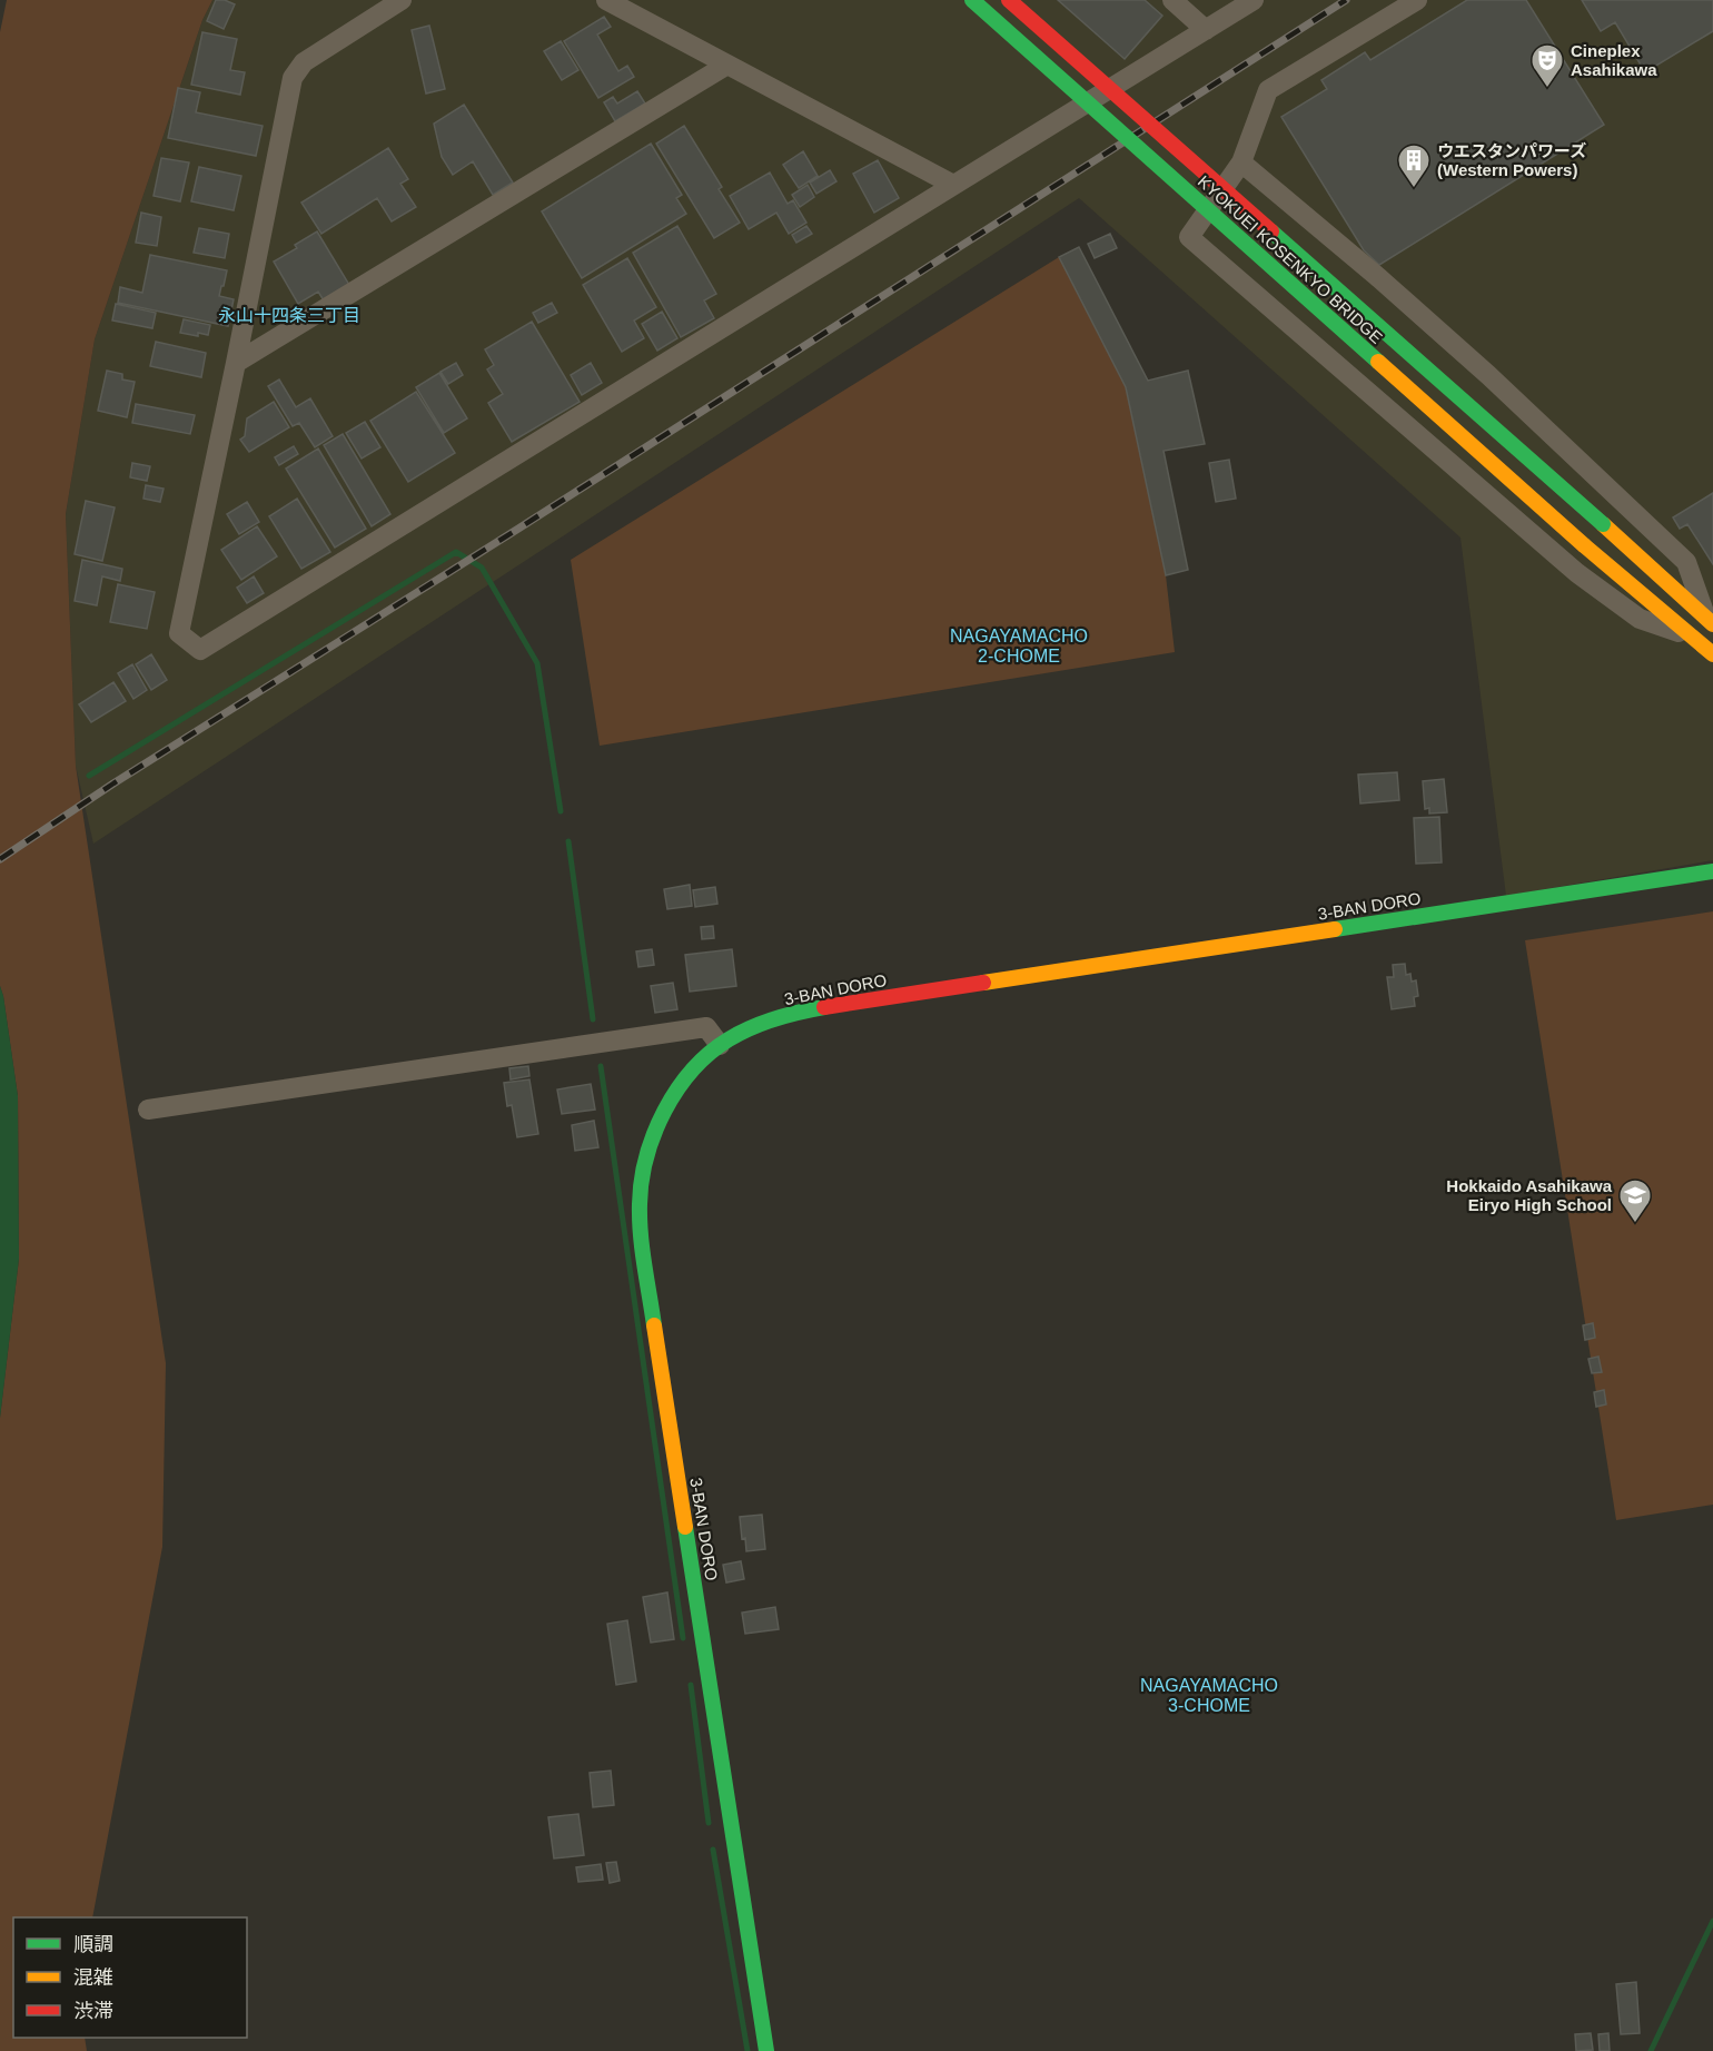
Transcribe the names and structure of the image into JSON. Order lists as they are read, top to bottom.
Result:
{
  "streets": {
    "street": ["KYOKUEI KOSENKYO BRIDGE", "3-BAN DORO"]
  },
  "districts": ["永山十四条三丁目", "NAGAYAMACHO 2-CHOME", "NAGAYAMACHO 3-CHOME"],
  "places": {
    "theatre": ["Cineplex Asahikawa"],
    "building": ["ウエスタンパワーズ (Western Powers)"],
    "school or university": ["Hokkaido Asahikawa Eiryo High School"]
  },
  "legend": ["順調", "混雑", "渋滞"]
}
